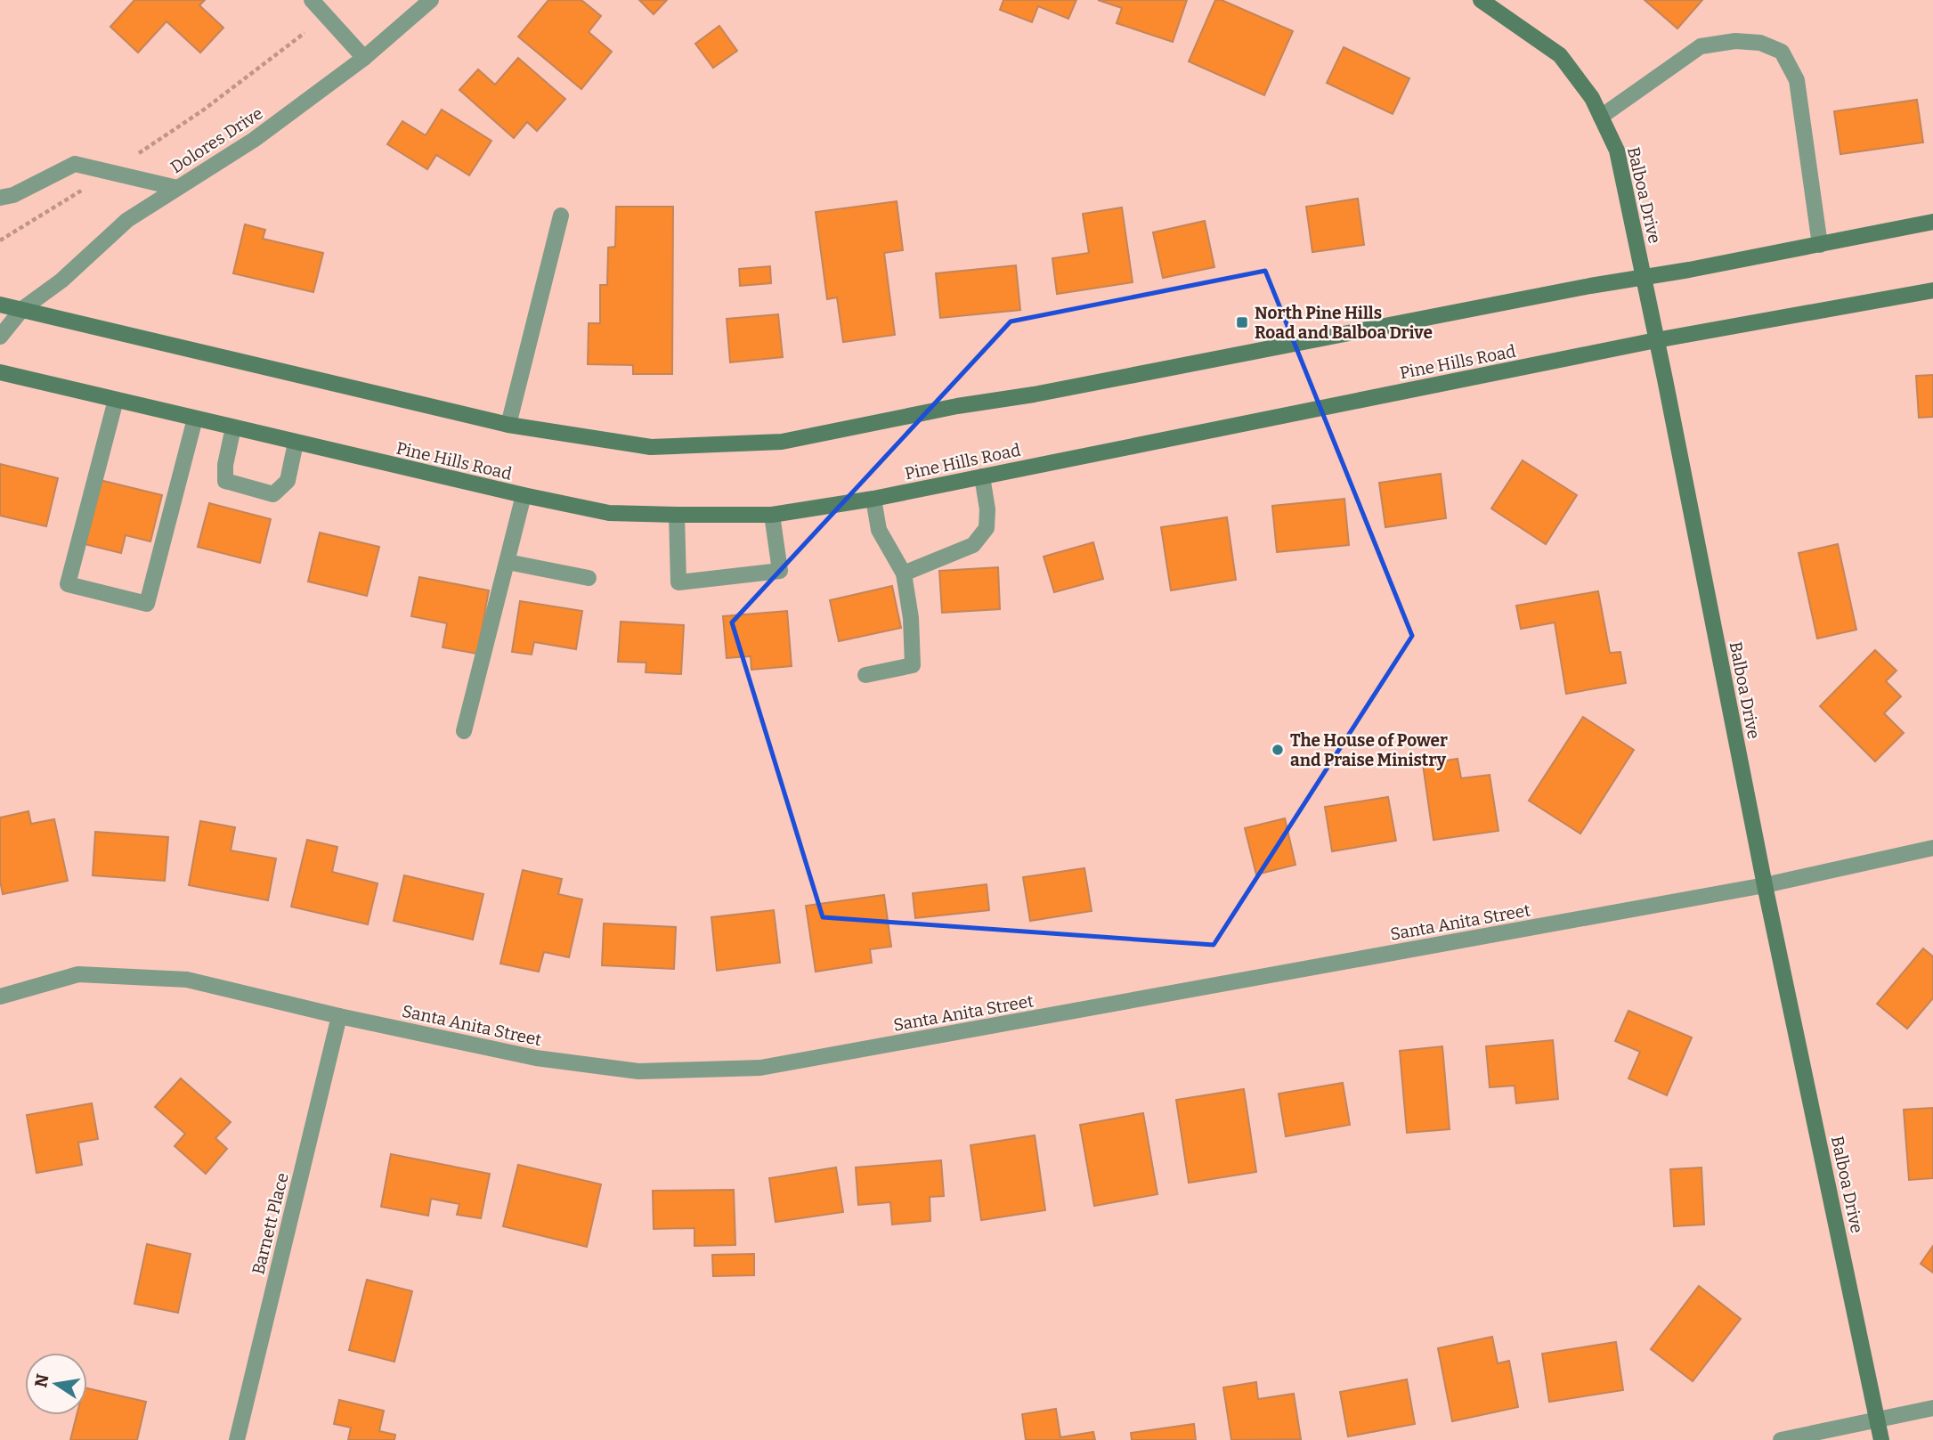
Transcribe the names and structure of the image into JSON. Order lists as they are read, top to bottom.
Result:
{
  "streets": {
    "main road": ["Balboa Drive", "Pine Hills Road"],
    "street": ["Dolores Drive", "Santa Anita Street", "Barnett Place"]
  },
  "crossings": [
    ["Balboa Drive", "Pine Hills Road"],
    ["Balboa Drive", "Santa Anita Street"],
    ["Santa Anita Street", "Barnett Place"]
  ],
  "places": {
    "transit": ["North Pine Hills Road and Balboa Drive"],
    "other": ["The House of Power and Praise Ministry"]
  },
  "north": "left"
}
